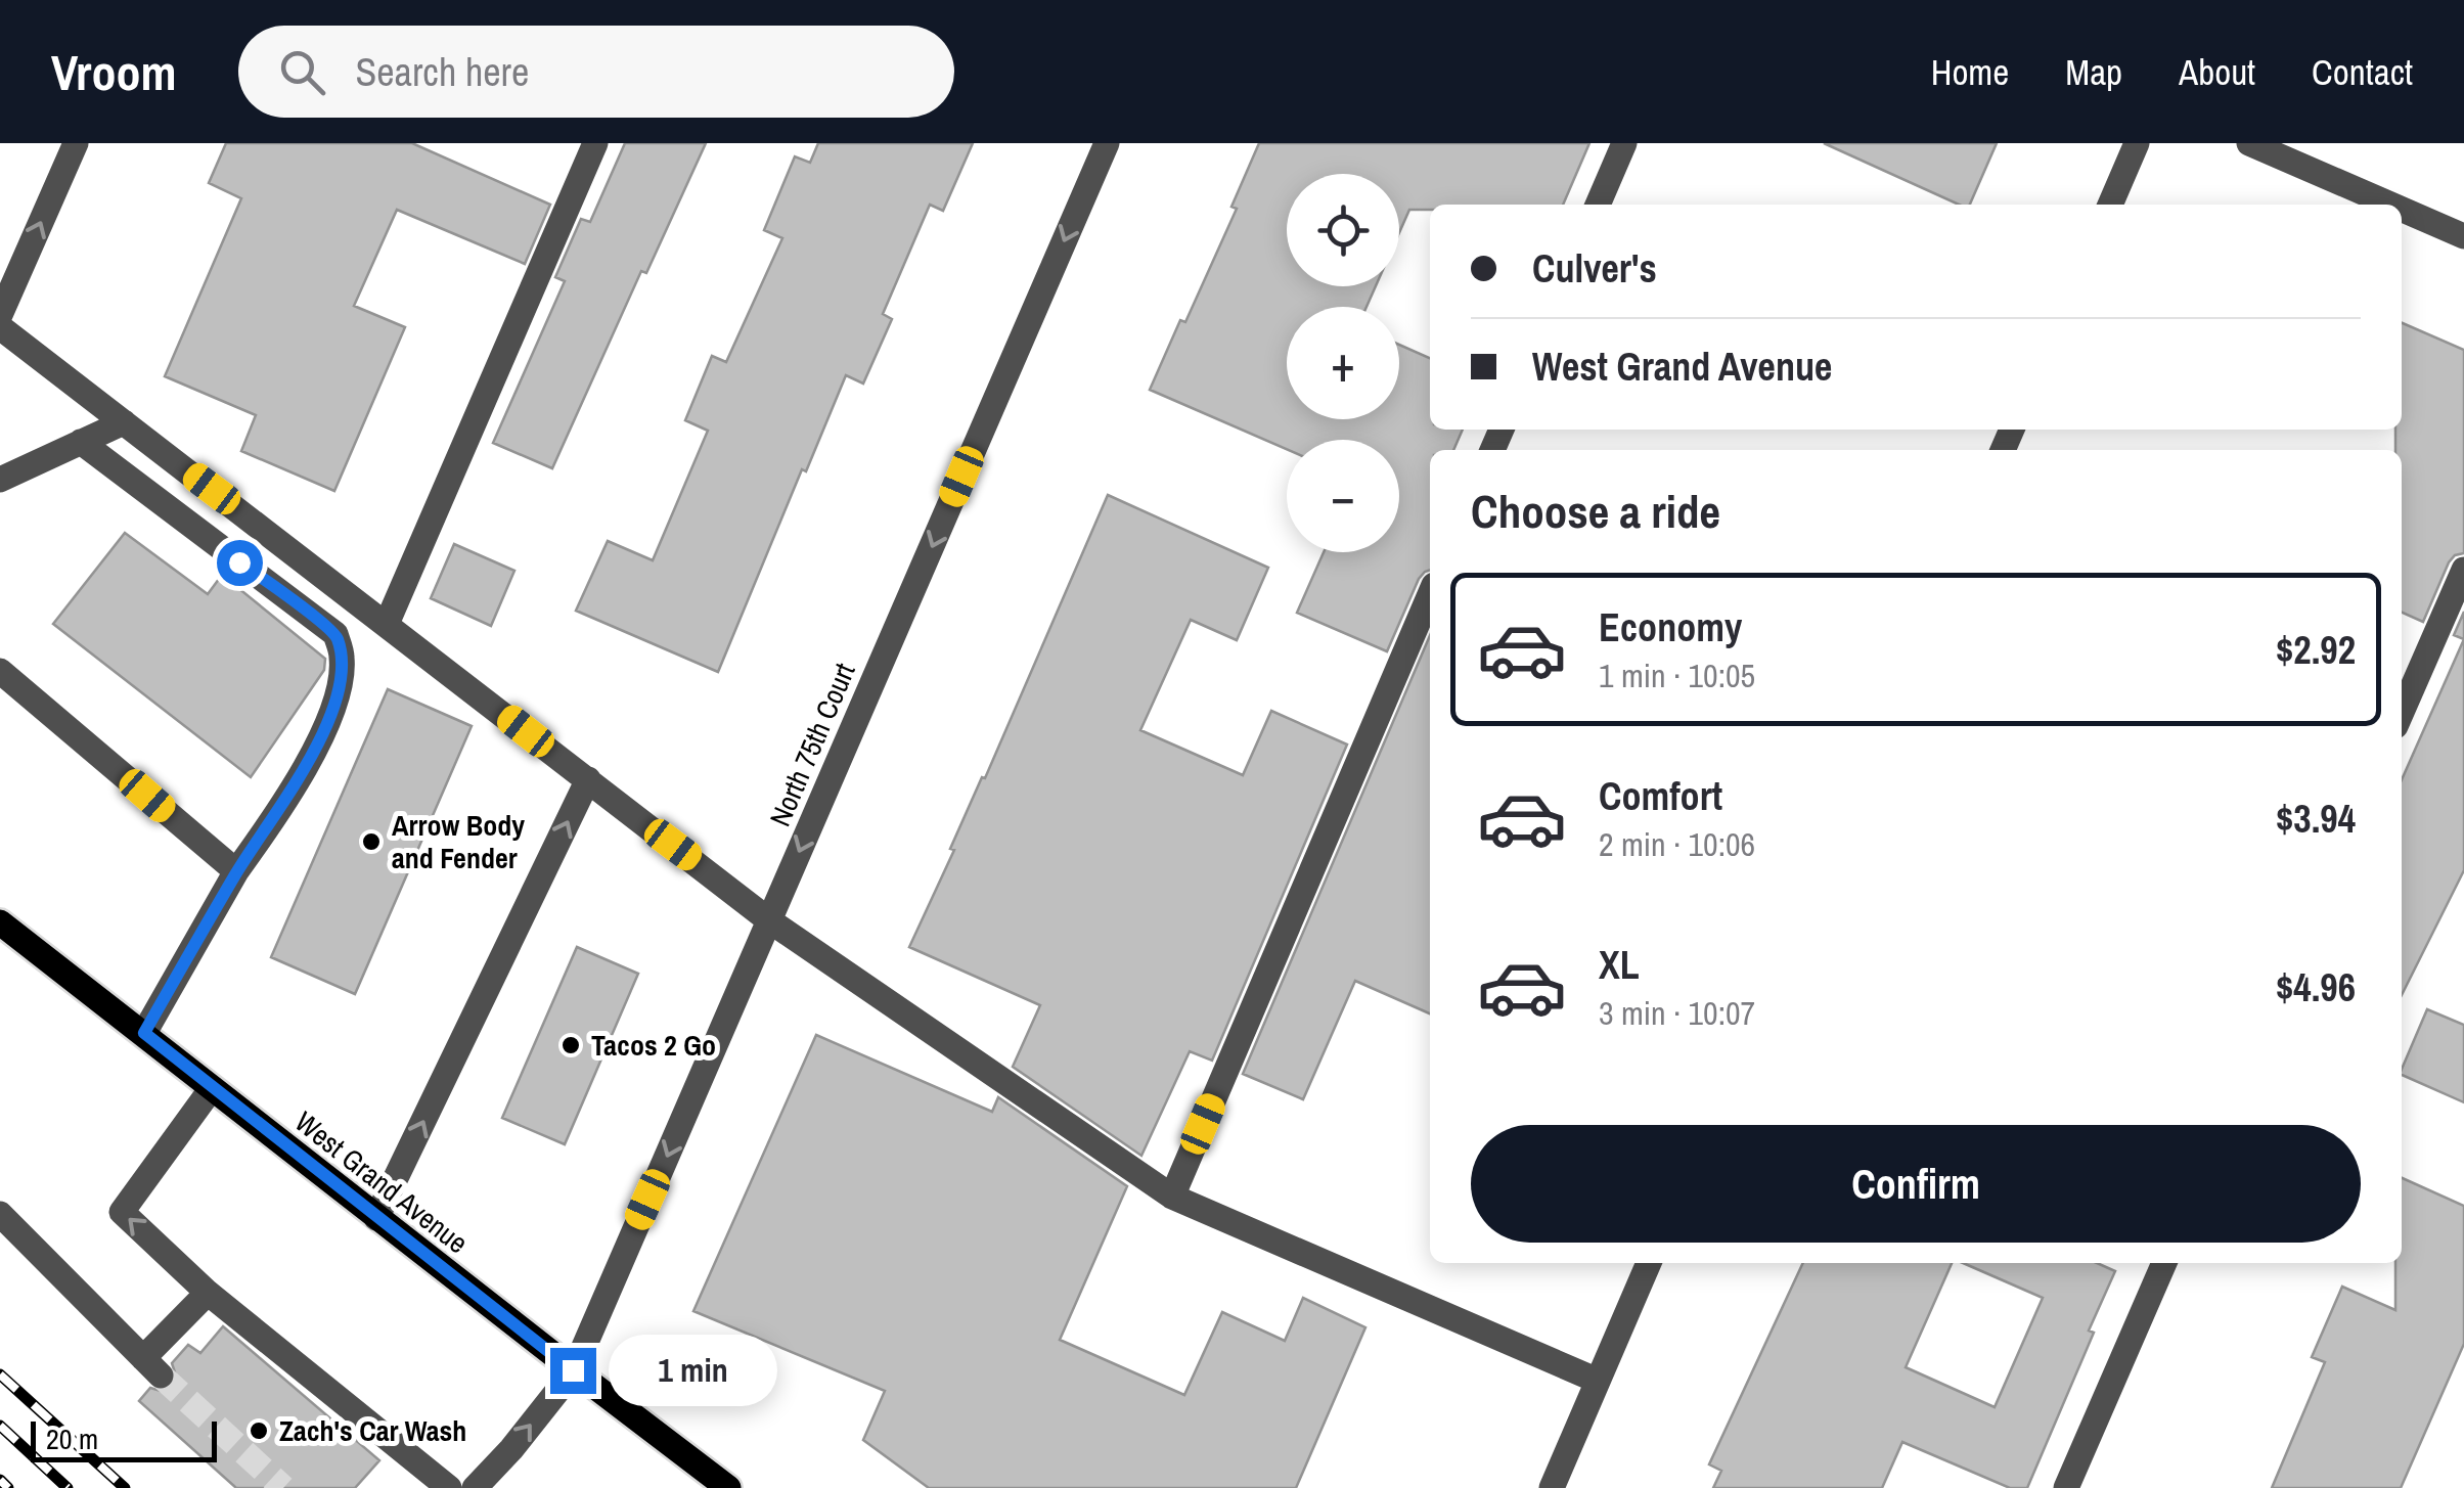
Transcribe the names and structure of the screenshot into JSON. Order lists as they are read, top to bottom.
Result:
{
  "streets": {
    "main road": ["West Grand Avenue"],
    "street": ["North 75th Court"]
  },
  "crossings": [
    ["North 75th Court", "West Grand Avenue"]
  ],
  "places": ["Arrow Body and Fender", "Tacos 2 Go", "Zach's Car Wash"],
  "scale_bar": "20 m",
  "page": {
    "header": "Vroom",
    "search": "Search here",
    "nav": [
      "Home",
      "Map",
      "About",
      "Contact"
    ],
    "map_buttons": ["+", "−"],
    "banner": ["Culver's", "West Grand Avenue"],
    "heading": "Choose a ride",
    "list": [
      {
        "name": "Economy",
        "note": "1 min · 10:05",
        "value": "$2.92"
      },
      {
        "name": "Comfort",
        "note": "2 min · 10:06",
        "value": "$3.94"
      },
      {
        "name": "XL",
        "note": "3 min · 10:07",
        "value": "$4.96"
      }
    ],
    "buttons": "Confirm",
    "bubble": "1 min",
    "scale": "20 m"
  }
}
